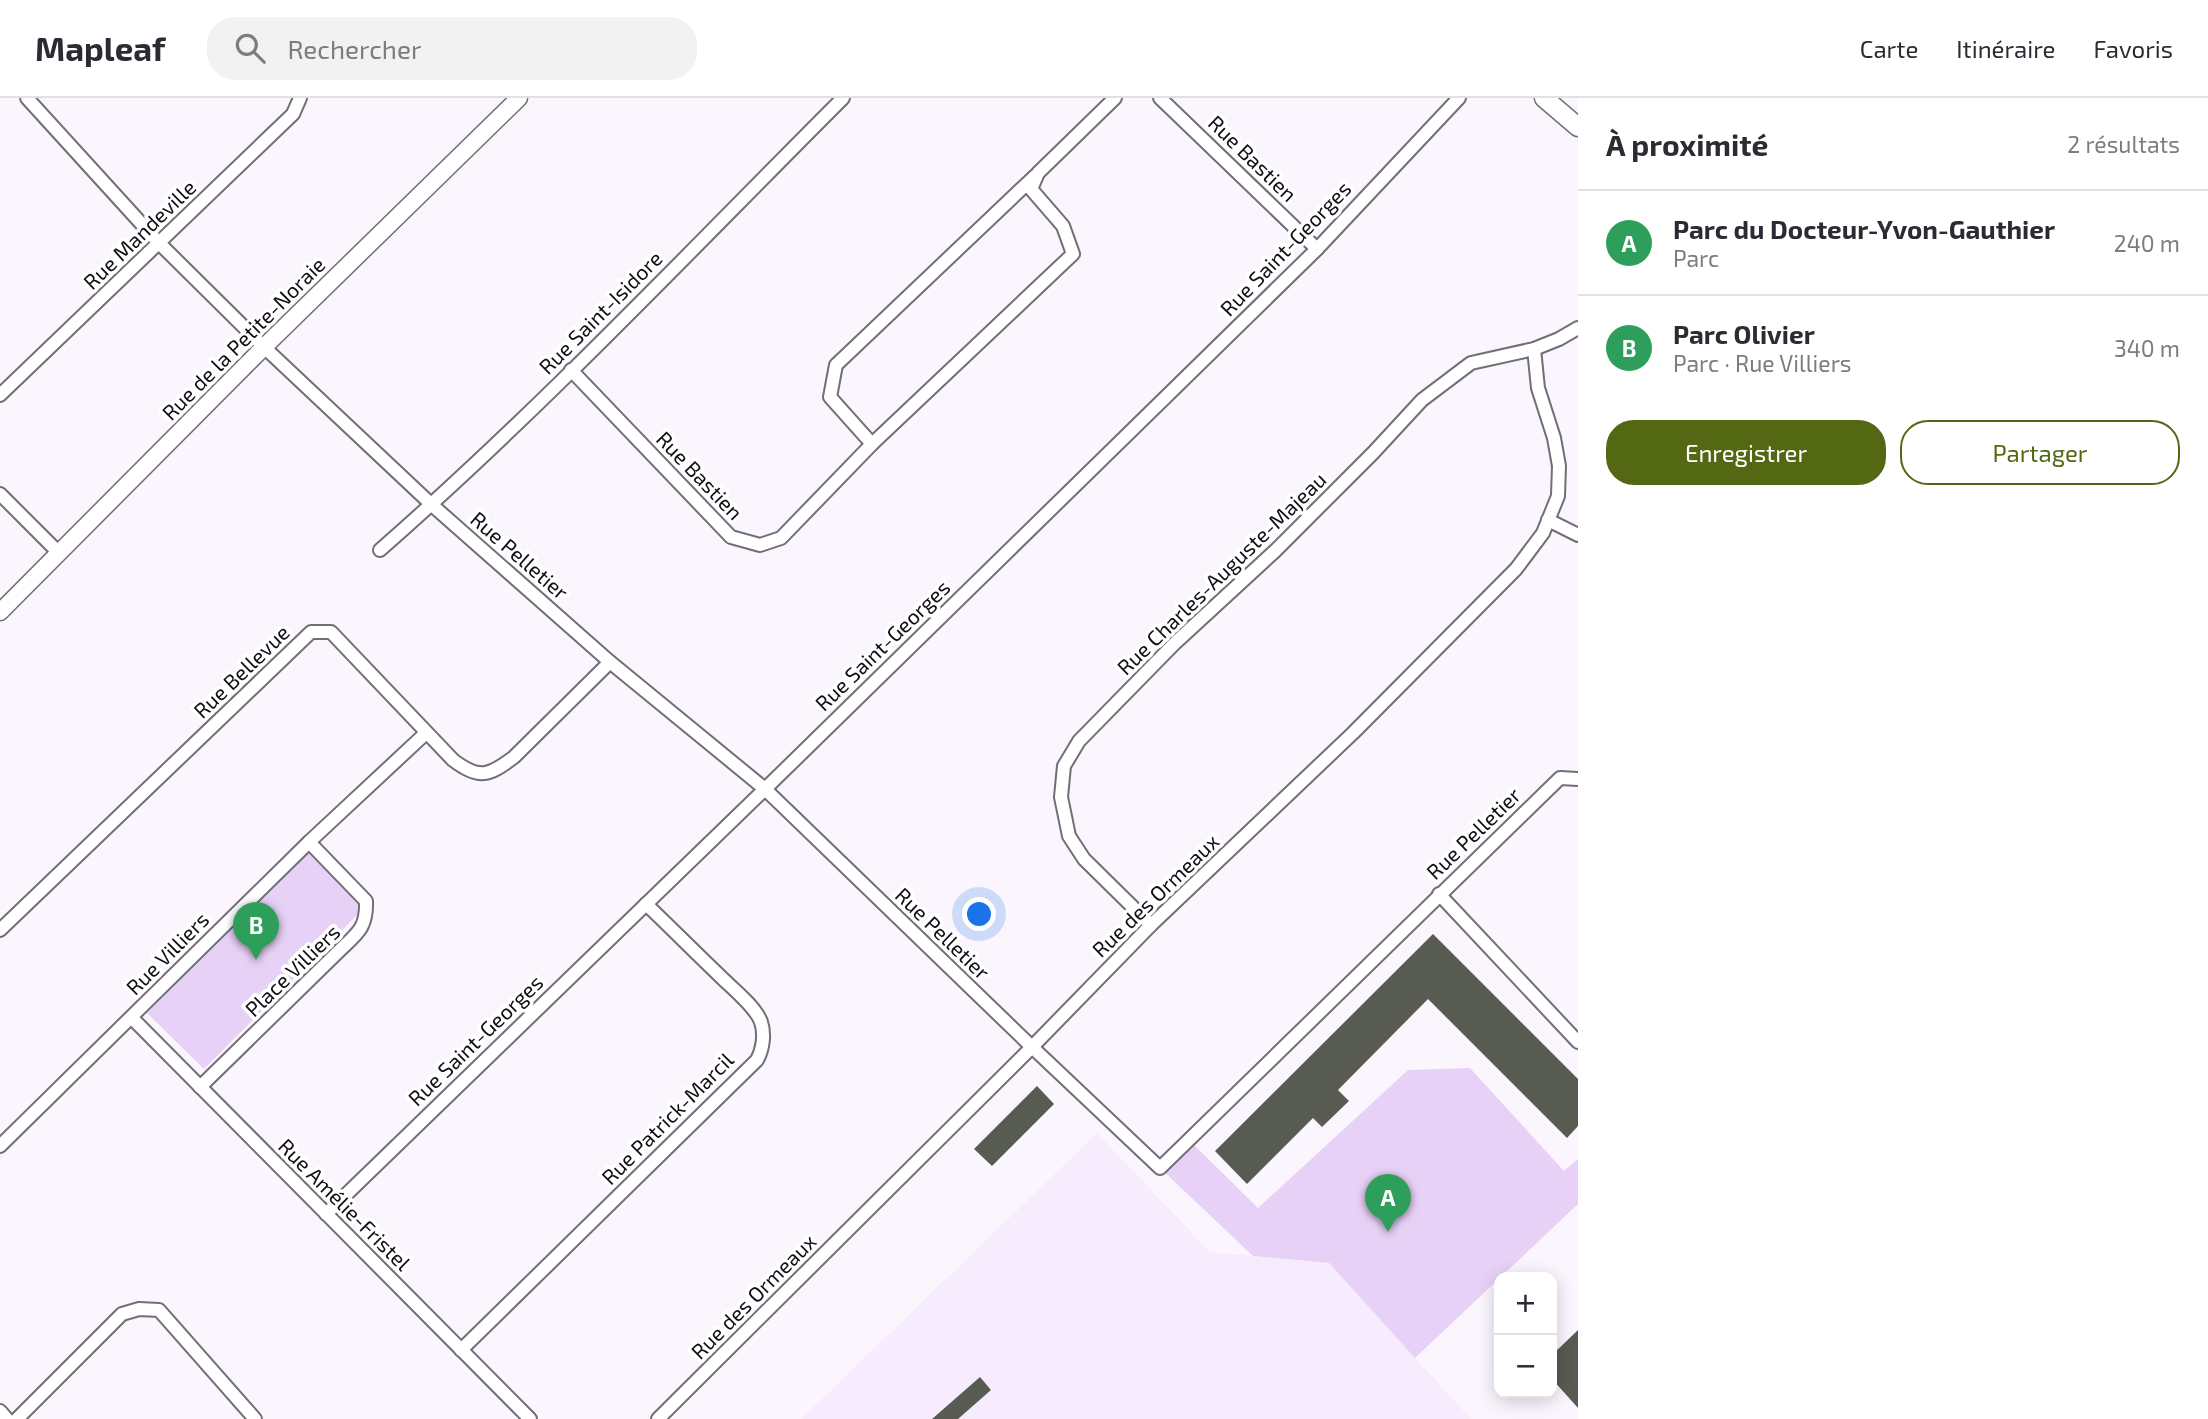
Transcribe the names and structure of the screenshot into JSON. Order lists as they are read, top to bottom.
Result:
{
  "streets": {
    "street": [
      "Rue Bastien",
      "Rue Mandeville",
      "Rue Saint-Georges",
      "Rue Saint-Isidore",
      "Rue de la Petite-Noraie",
      "Rue Pelletier",
      "Rue Charles-Auguste-Majeau",
      "Rue Bellevue",
      "Rue des Ormeaux",
      "Rue Villiers",
      "Place Villiers",
      "Rue Patrick-Marcil",
      "Rue Amélie-Fristel"
    ]
  },
  "crossings": [
    ["Rue Bastien", "Rue Saint-Georges"],
    ["Rue Bastien", "Rue Saint-Isidore"],
    ["Rue Mandeville", "Rue Pelletier"],
    ["Rue Saint-Georges", "Rue Pelletier"],
    ["Rue Saint-Georges", "Rue Patrick-Marcil"],
    ["Rue Saint-Georges", "Rue Amélie-Fristel"],
    ["Rue Saint-Isidore", "Rue Pelletier"],
    ["Rue de la Petite-Noraie", "Rue Pelletier"],
    ["Rue Pelletier", "Rue Bellevue"],
    ["Rue Pelletier", "Rue des Ormeaux"],
    ["Rue Charles-Auguste-Majeau", "Rue des Ormeaux"],
    ["Rue Bellevue", "Rue Villiers"],
    ["Rue Villiers", "Place Villiers"],
    ["Rue Villiers", "Rue Amélie-Fristel"],
    ["Place Villiers", "Rue Amélie-Fristel"],
    ["Rue Patrick-Marcil", "Rue Amélie-Fristel"]
  ],
  "page": {
    "header": "Mapleaf",
    "search": "Rechercher",
    "nav": ["Carte", "Itinéraire", "Favoris"],
    "heading": ["À proximité", "2 résultats"],
    "list": [
      {
        "mark": "A",
        "name": "Parc du Docteur-Yvon-Gauthier",
        "note": "Parc",
        "value": "240 m"
      },
      {
        "mark": "B",
        "name": "Parc Olivier",
        "note": "Parc · Rue Villiers",
        "value": "340 m"
      }
    ],
    "buttons": ["Enregistrer", "Partager"],
    "pins": ["B", "A"],
    "map_buttons": ["+", "−"]
  }
}
